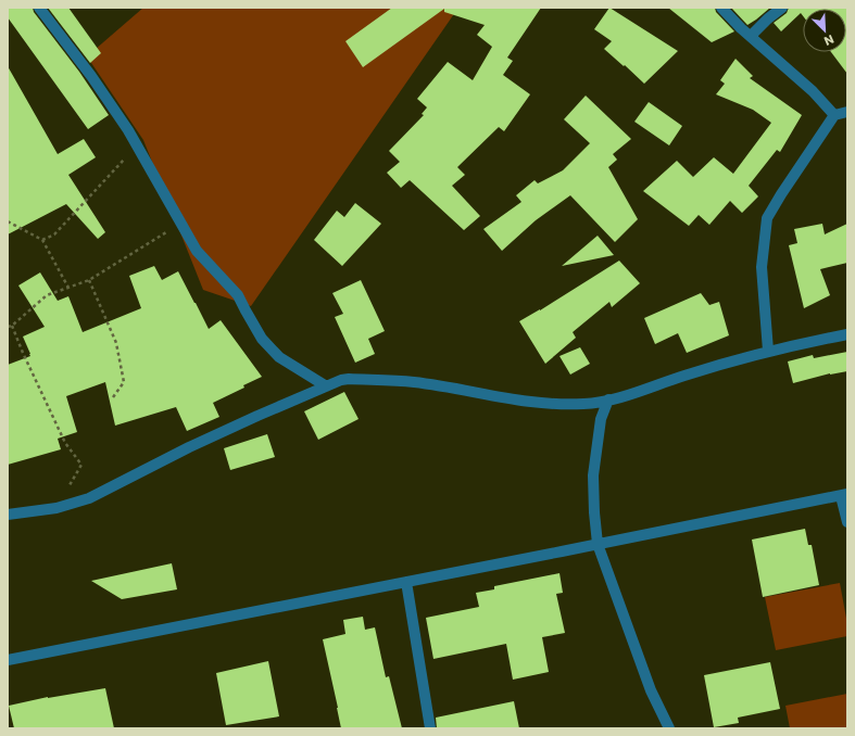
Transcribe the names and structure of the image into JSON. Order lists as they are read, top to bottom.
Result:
{
  "north": "bottom right"
}
